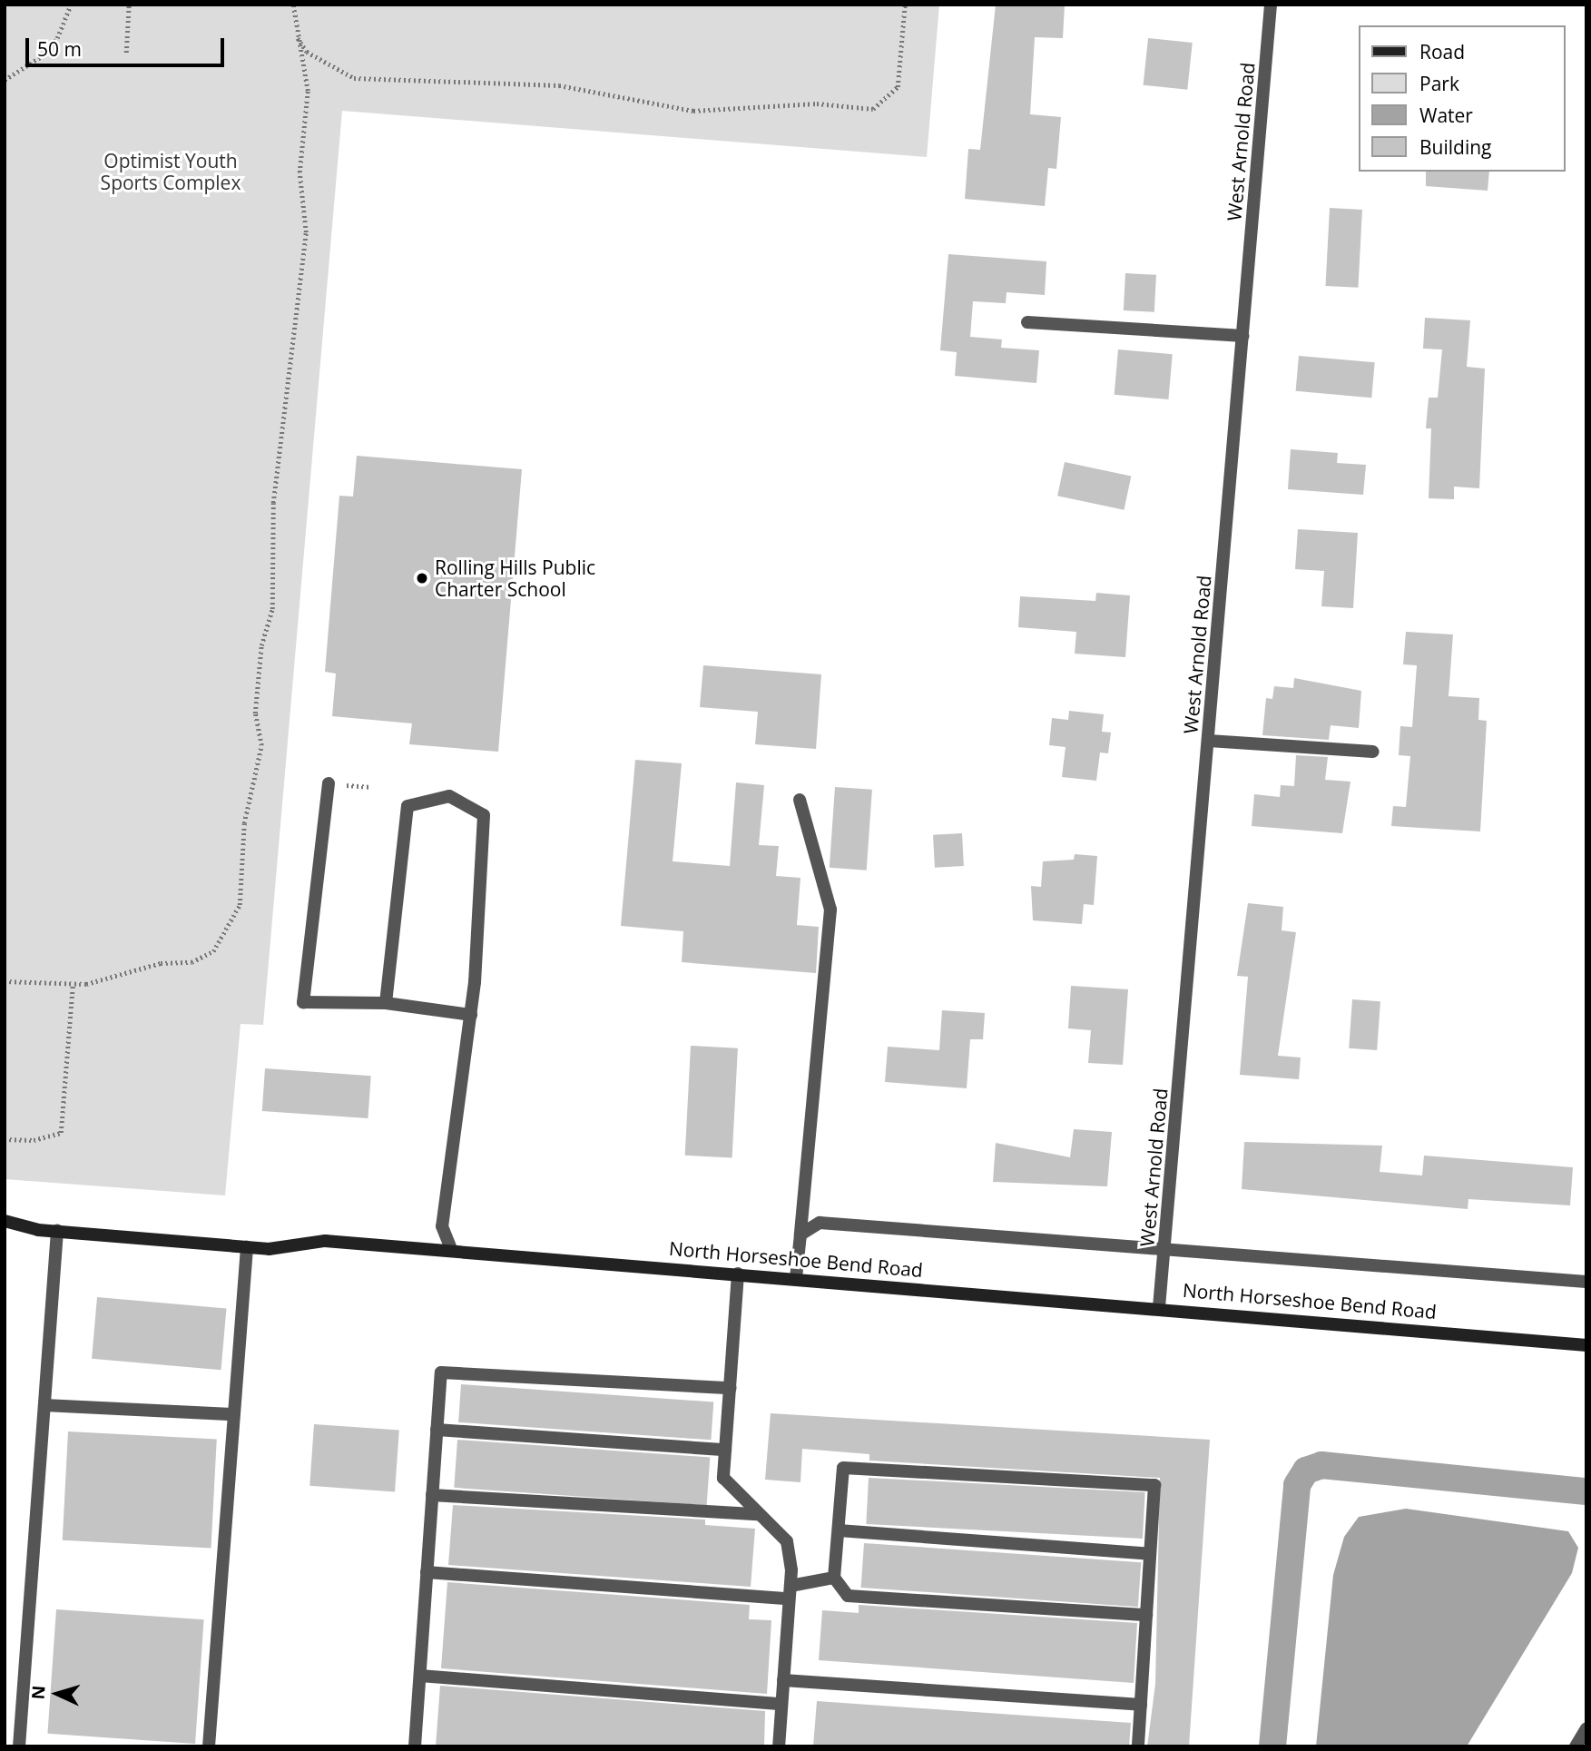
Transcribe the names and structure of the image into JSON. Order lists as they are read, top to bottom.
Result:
{
  "streets": {
    "street": ["West Arnold Road", "North Horseshoe Bend Road"]
  },
  "crossings": [
    ["West Arnold Road", "North Horseshoe Bend Road"]
  ],
  "parks": ["Optimist Youth Sports Complex"],
  "places": ["Rolling Hills Public Charter School"],
  "legend": [
    "Road",
    "Park",
    "Water",
    "Building"
  ],
  "scale_bar": "50 m",
  "north": "left"
}
